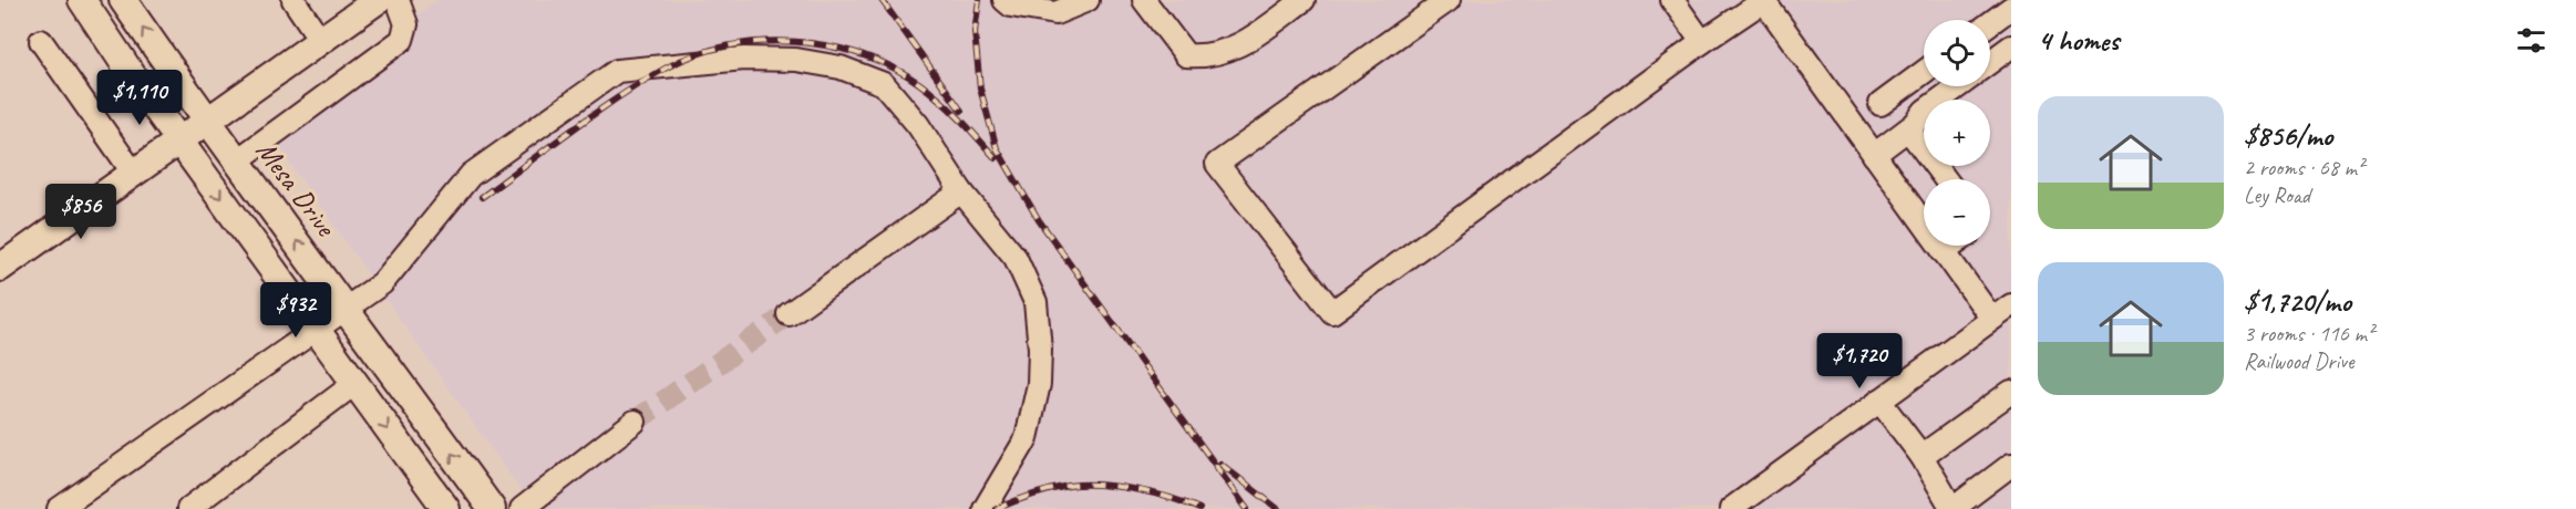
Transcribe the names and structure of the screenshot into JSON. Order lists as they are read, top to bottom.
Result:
{
  "streets": {
    "main road": ["Mesa Drive"]
  },
  "page": {
    "heading": "4 homes",
    "map_buttons": ["+", "−"],
    "price": [
      "$1,110",
      "$856",
      "$932",
      "$1,720"
    ],
    "list": [
      {
        "name": "$856/mo",
        "note": "2 rooms · 68 m² · Ley Road"
      },
      {
        "name": "$1,720/mo",
        "note": "3 rooms · 116 m² · Railwood Drive"
      }
    ]
  }
}
